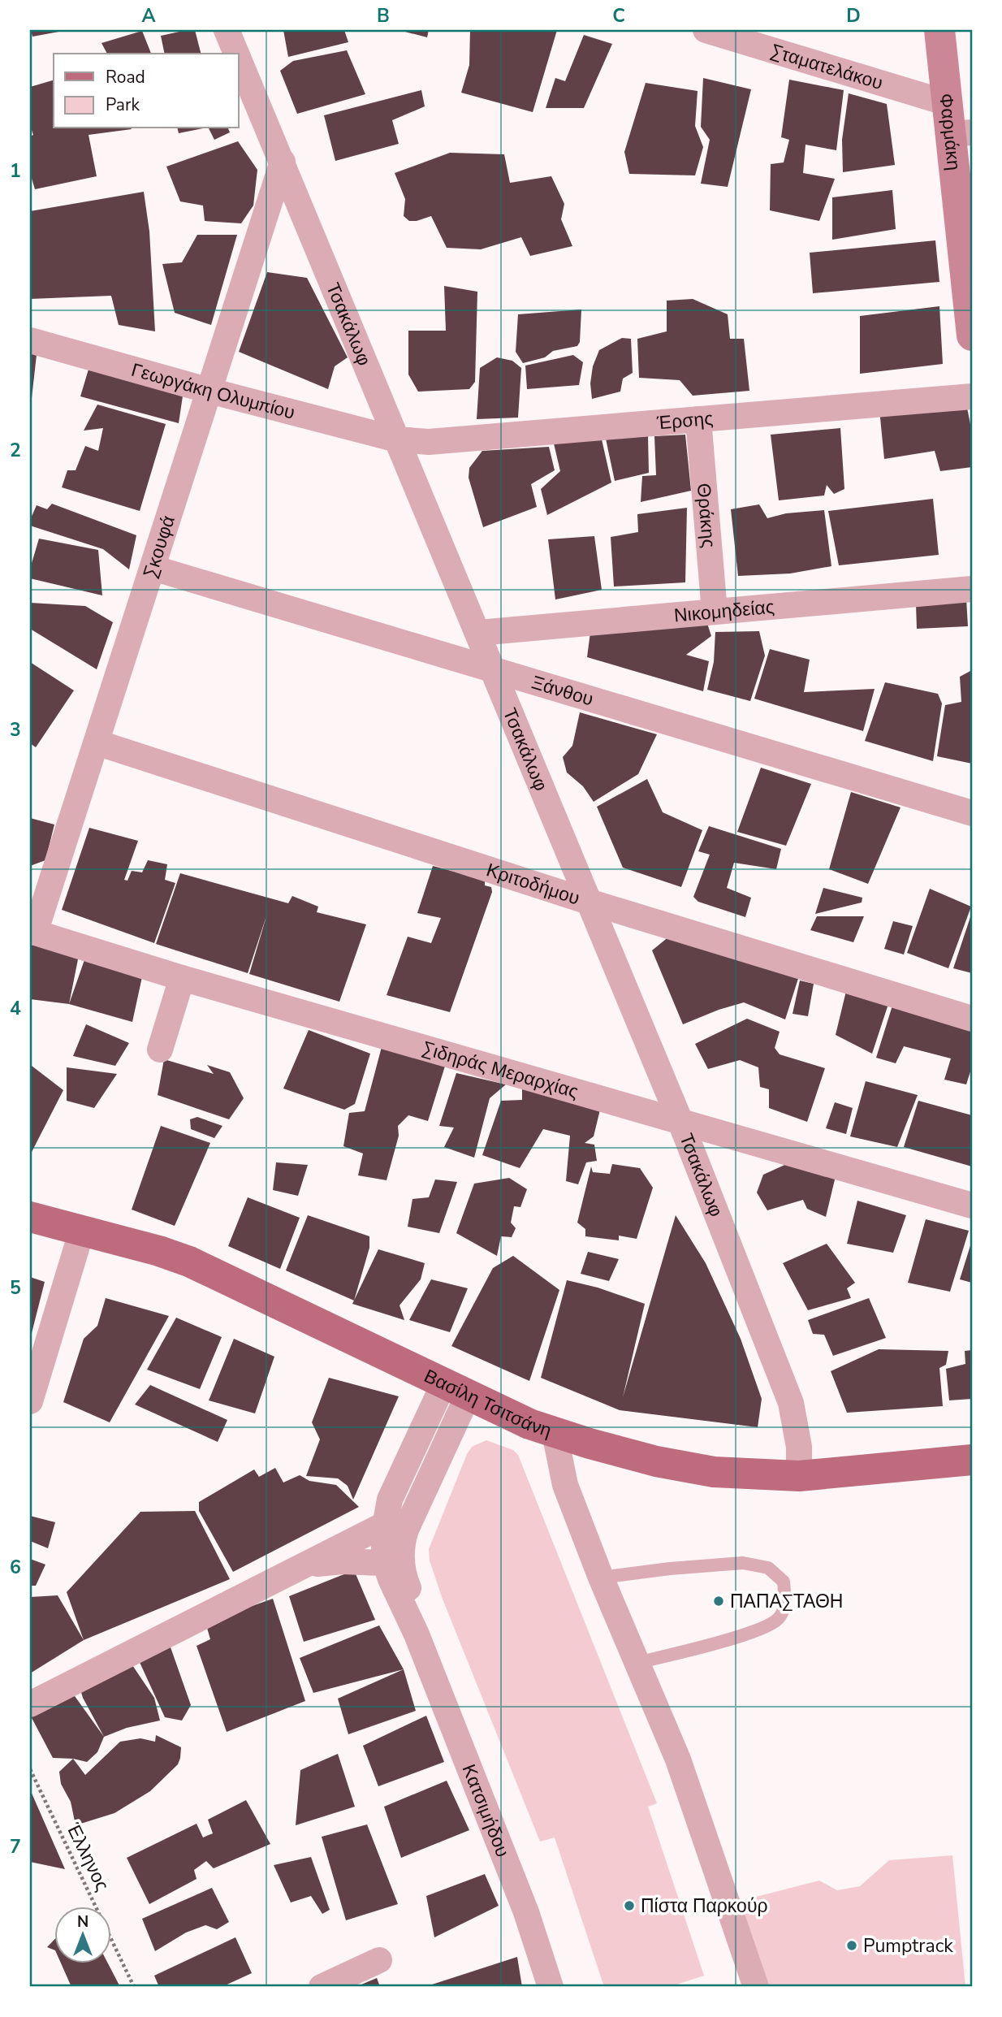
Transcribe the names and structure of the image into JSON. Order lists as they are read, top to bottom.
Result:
{
  "streets": {
    "main road": ["Βασίλη Τσιτσάνη"],
    "street": [
      "Σταματελάκου",
      "Φαρμάκη",
      "Τσακάλωφ",
      "Γεωργάκη Ολυμπίου",
      "Έρσης",
      "Θράκης",
      "Σκουφά",
      "Νικομηδείας",
      "Ξάνθου",
      "Κριτοδήμου",
      "Σιδηράς Μεραρχίας",
      "Κατσιμήδου"
    ],
    "path": ["Έλληνος"]
  },
  "crossings": [
    ["Σταματελάκου", "Φαρμάκη"],
    ["Τσακάλωφ", "Γεωργάκη Ολυμπίου"],
    ["Τσακάλωφ", "Έρσης"],
    ["Τσακάλωφ", "Σκουφά"],
    ["Τσακάλωφ", "Νικομηδείας"],
    ["Τσακάλωφ", "Ξάνθου"],
    ["Τσακάλωφ", "Κριτοδήμου"],
    ["Τσακάλωφ", "Σιδηράς Μεραρχίας"],
    ["Τσακάλωφ", "Βασίλη Τσιτσάνη"],
    ["Γεωργάκη Ολυμπίου", "Έρσης"],
    ["Γεωργάκη Ολυμπίου", "Σκουφά"],
    ["Έρσης", "Θράκης"],
    ["Θράκης", "Νικομηδείας"],
    ["Σκουφά", "Ξάνθου"],
    ["Σκουφά", "Κριτοδήμου"],
    ["Σκουφά", "Σιδηράς Μεραρχίας"]
  ],
  "places": ["ΠΑΠΑΣΤΑΘΗ", "Πίστα Παρκούρ", "Pumptrack"],
  "legend": ["Road", "Park"],
  "north": "top",
  "grid": {
    "columns": [
      "A",
      "B",
      "C",
      "D"
    ],
    "rows": [
      "1",
      "2",
      "3",
      "4",
      "5",
      "6",
      "7"
    ]
  }
}
